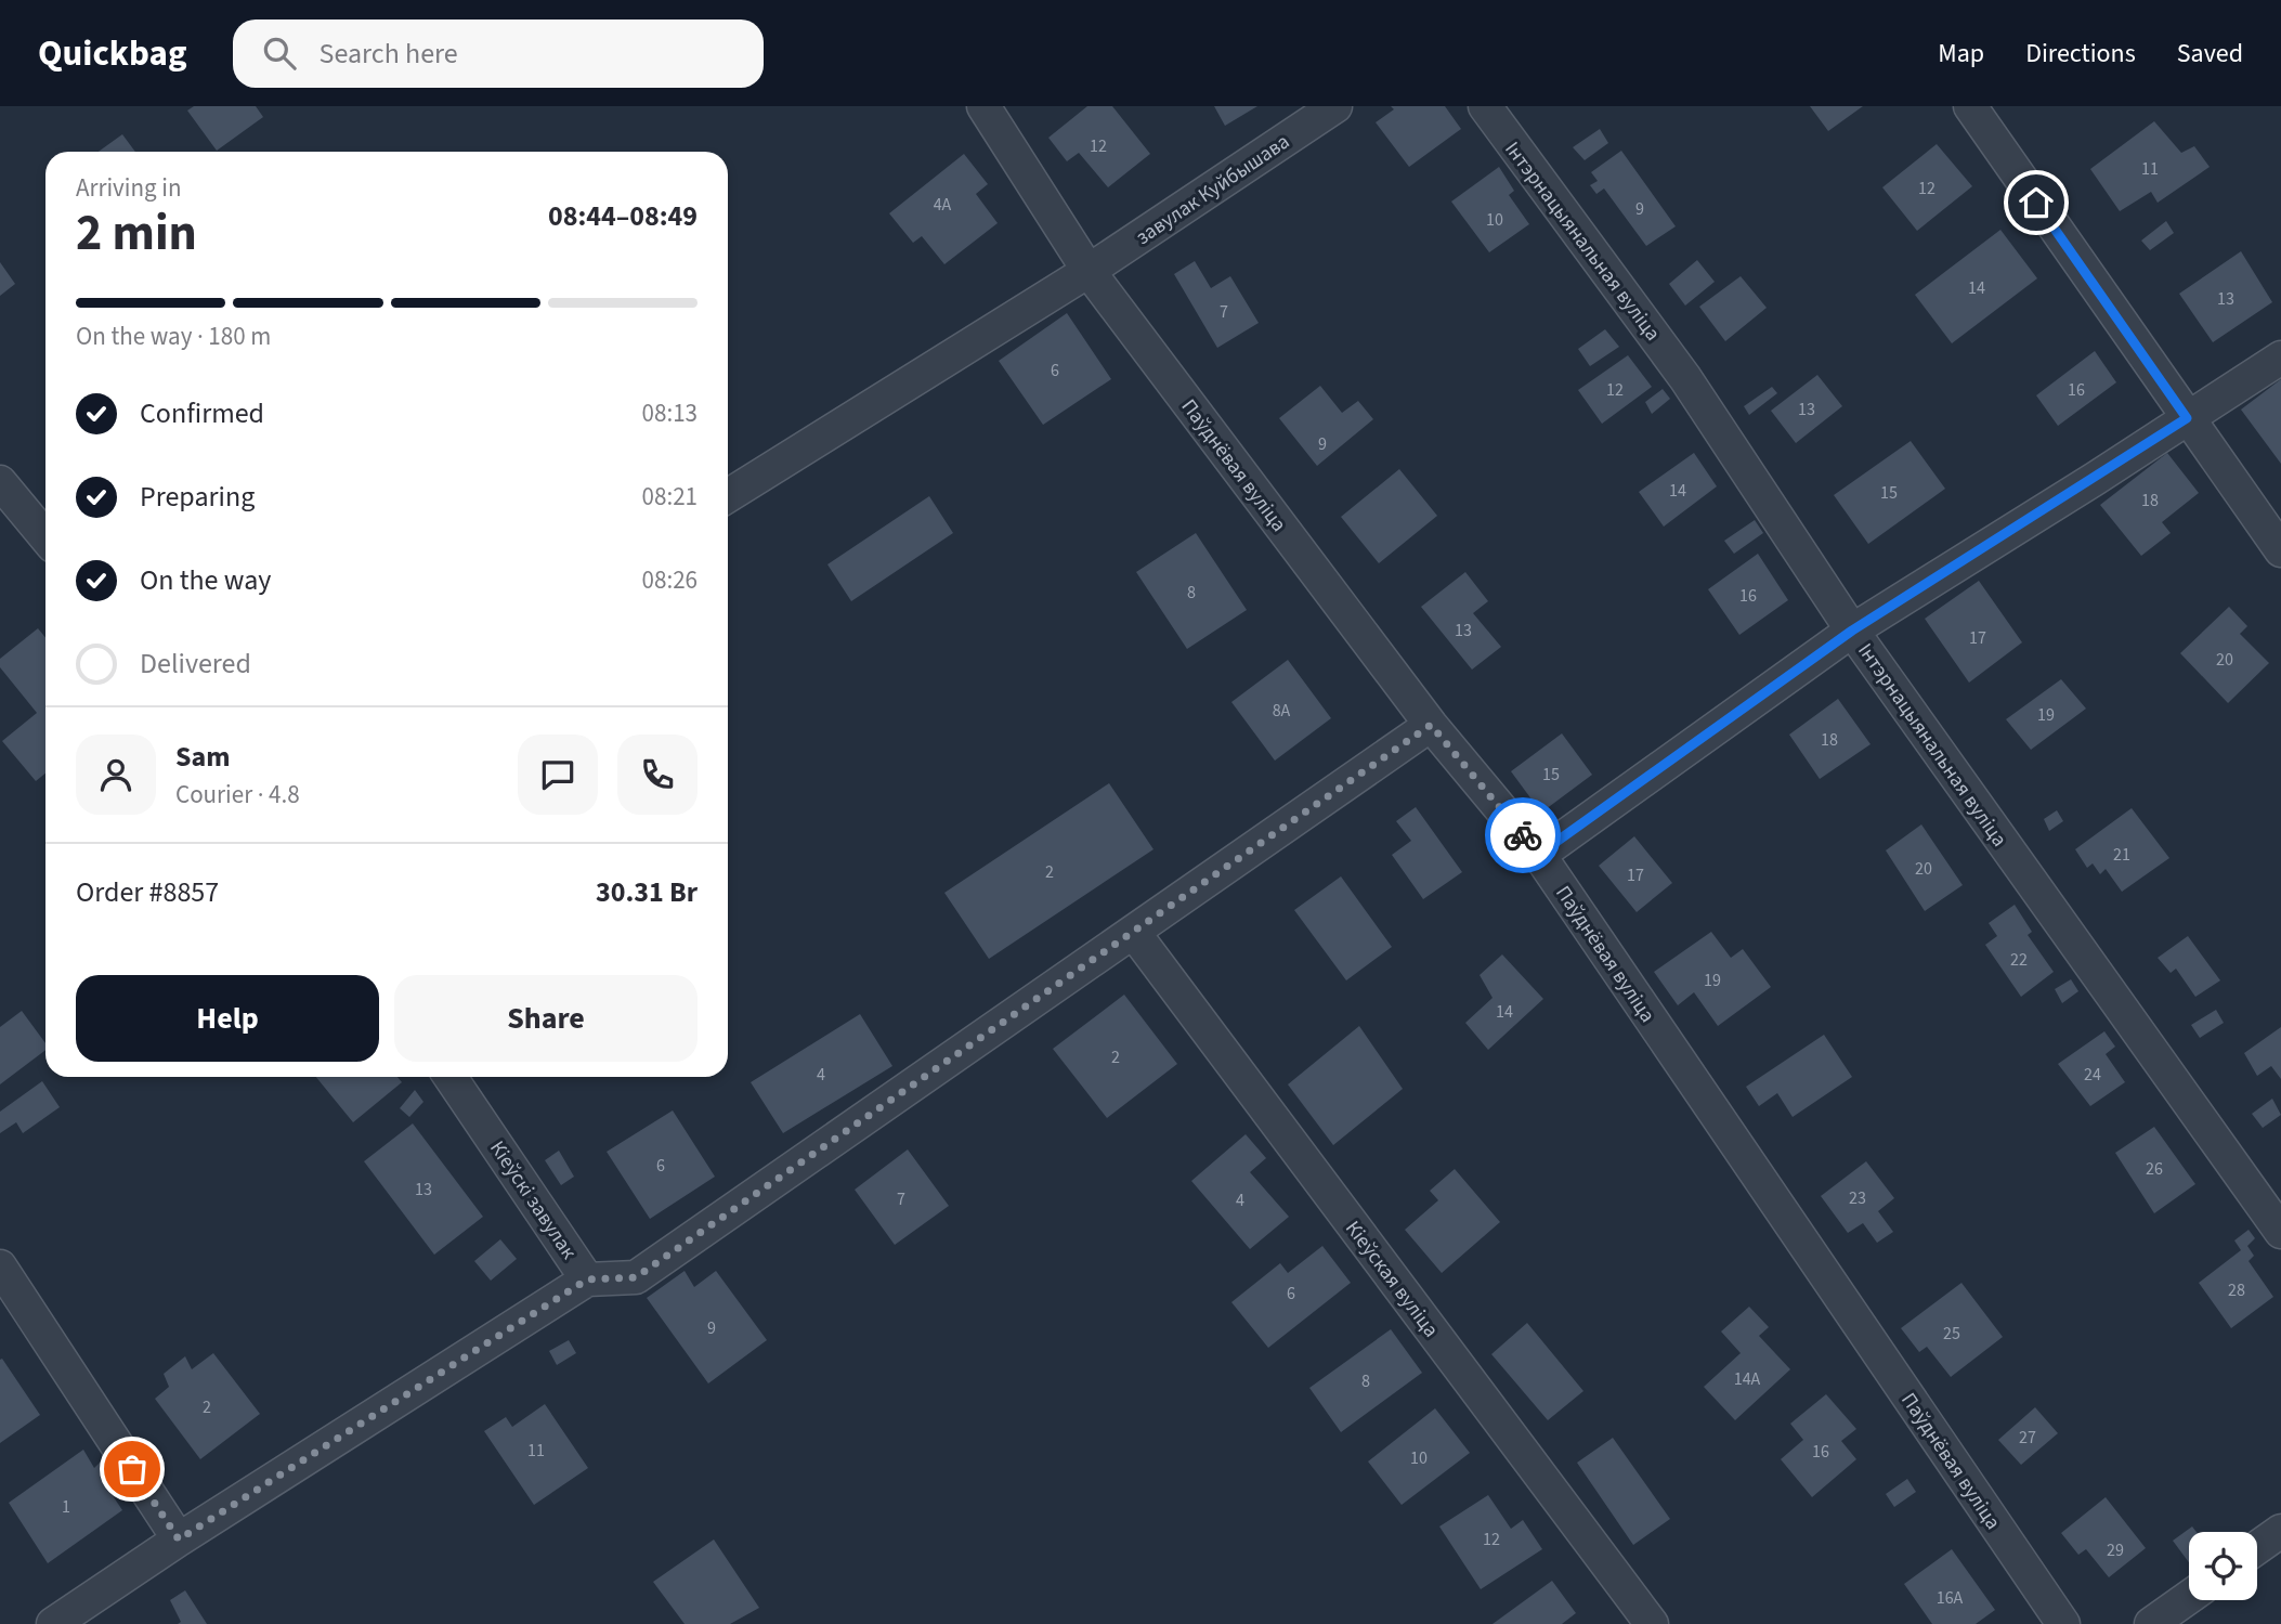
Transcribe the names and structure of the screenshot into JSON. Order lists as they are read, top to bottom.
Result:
{
  "streets": {
    "street": [
      "завулак Куйбышава",
      "Інтэрнацыянальная вуліца",
      "Паўднёвая вуліца",
      "Кіеўскі завулак",
      "Кіеўская вуліца"
    ]
  },
  "crossings": [
    ["завулак Куйбышава", "Паўднёвая вуліца"],
    ["Паўднёвая вуліца", "Кіеўскі завулак"],
    ["Кіеўскі завулак", "Кіеўская вуліца"]
  ],
  "house_numbers": [
    "12",
    "11",
    "12",
    "4А",
    "9",
    "10",
    "14",
    "13",
    "7",
    "6",
    "12",
    "16",
    "13",
    "9",
    "14",
    "15",
    "18",
    "8",
    "16",
    "13",
    "17",
    "20",
    "8А",
    "19",
    "18",
    "15",
    "21",
    "20",
    "2",
    "17",
    "22",
    "19",
    "14",
    "2",
    "4",
    "24",
    "6",
    "26",
    "13",
    "23",
    "7",
    "4",
    "28",
    "6",
    "9",
    "25",
    "14А",
    "8",
    "2",
    "27",
    "11",
    "16",
    "10",
    "1",
    "12",
    "29",
    "16А"
  ],
  "page": {
    "header": "Quickbag",
    "search": "Search here",
    "nav": ["Map", "Directions", "Saved"],
    "heading": ["2 min", "Arriving in", "08:44–08:49"],
    "panel": [
      "Sam",
      "Courier · 4.8",
      "Order #8857",
      "30.31 Br"
    ],
    "bar": "On the way · 180 m",
    "list": [
      ["Confirmed", "08:13"],
      ["Preparing", "08:21"],
      ["On the way", "08:26"],
      "Delivered"
    ],
    "buttons": ["Help", "Share"]
  }
}
